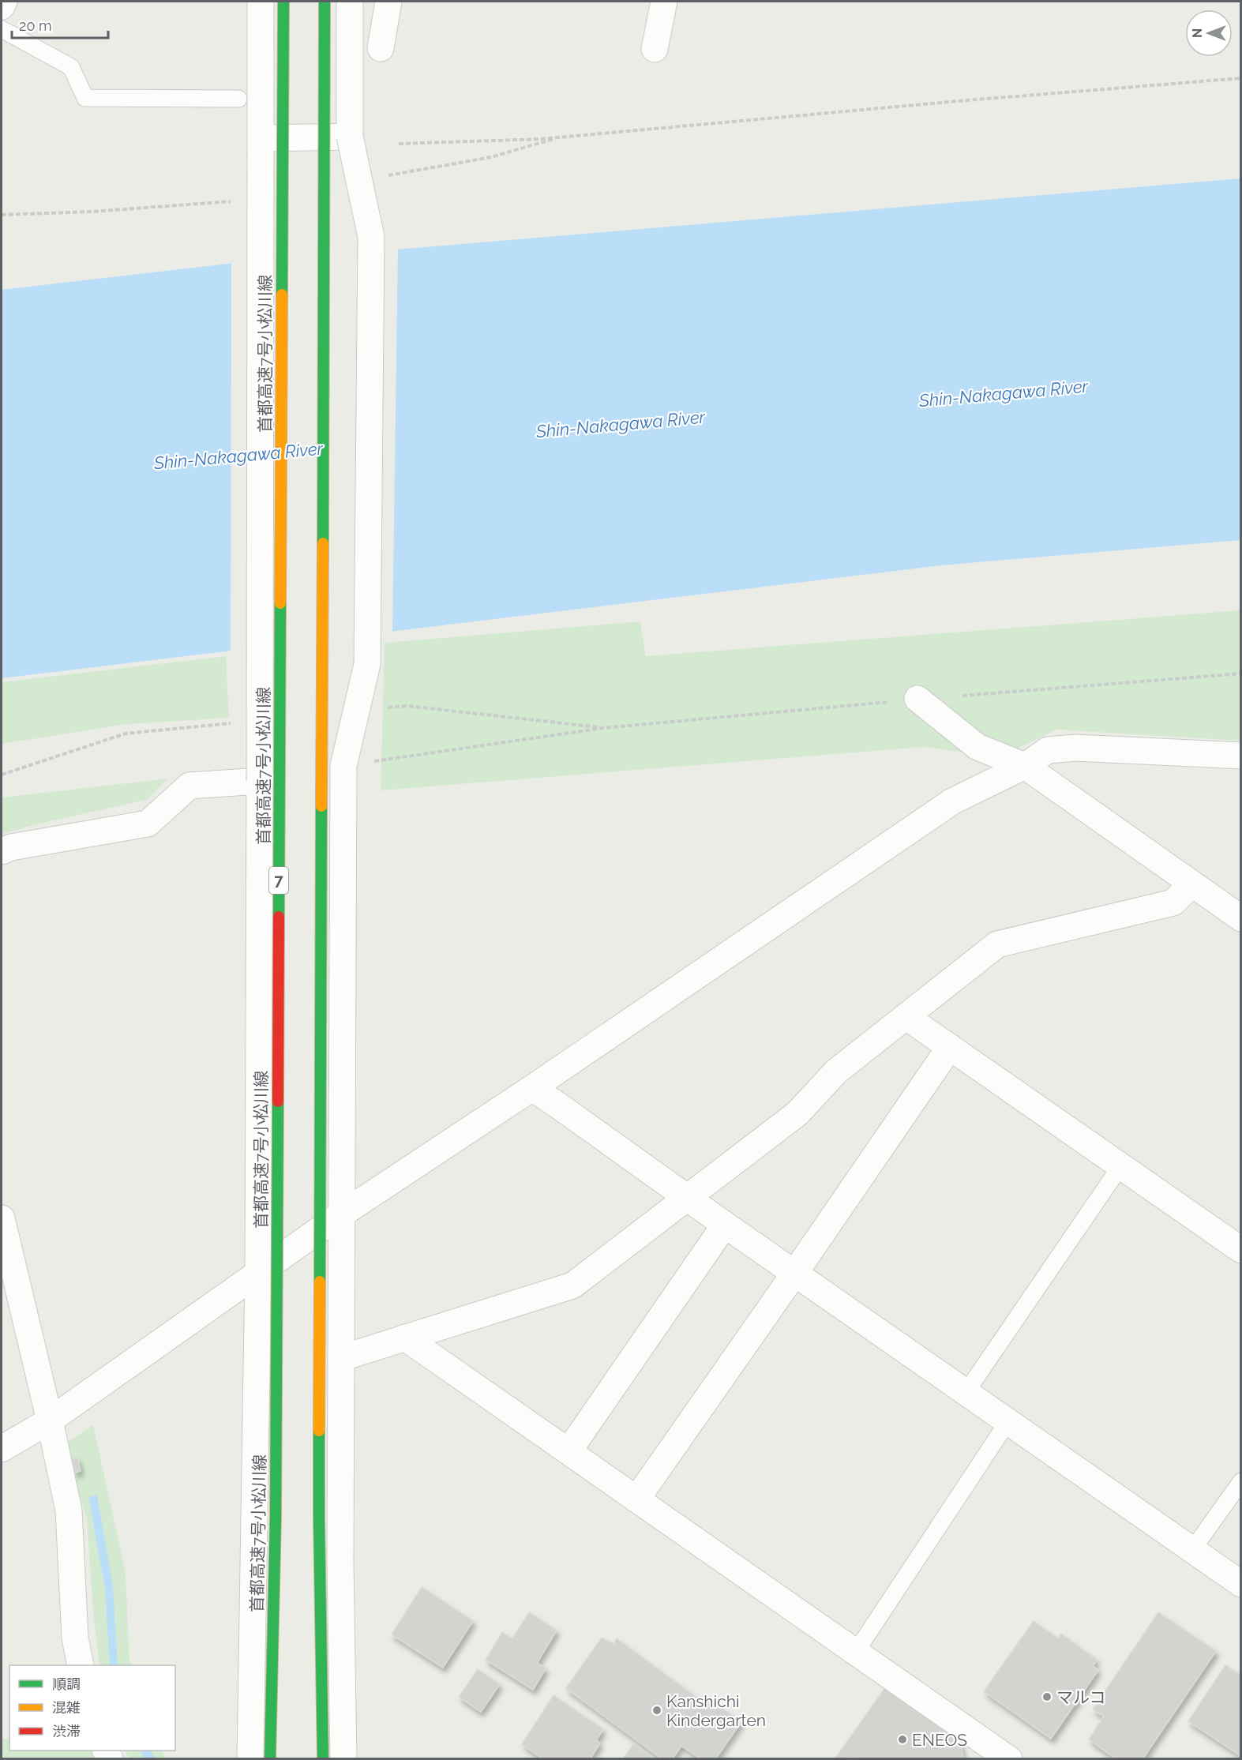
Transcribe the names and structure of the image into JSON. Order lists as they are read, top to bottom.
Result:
{
  "streets": {
    "highway": ["首都高速7号小松川線", "7"]
  },
  "water": ["Shin-Nakagawa River"],
  "places": ["マルコ", "Kanshichi Kindergarten", "ENEOS"],
  "legend": ["順調", "混雑", "渋滞"],
  "scale_bar": "20 m",
  "north": "left"
}
